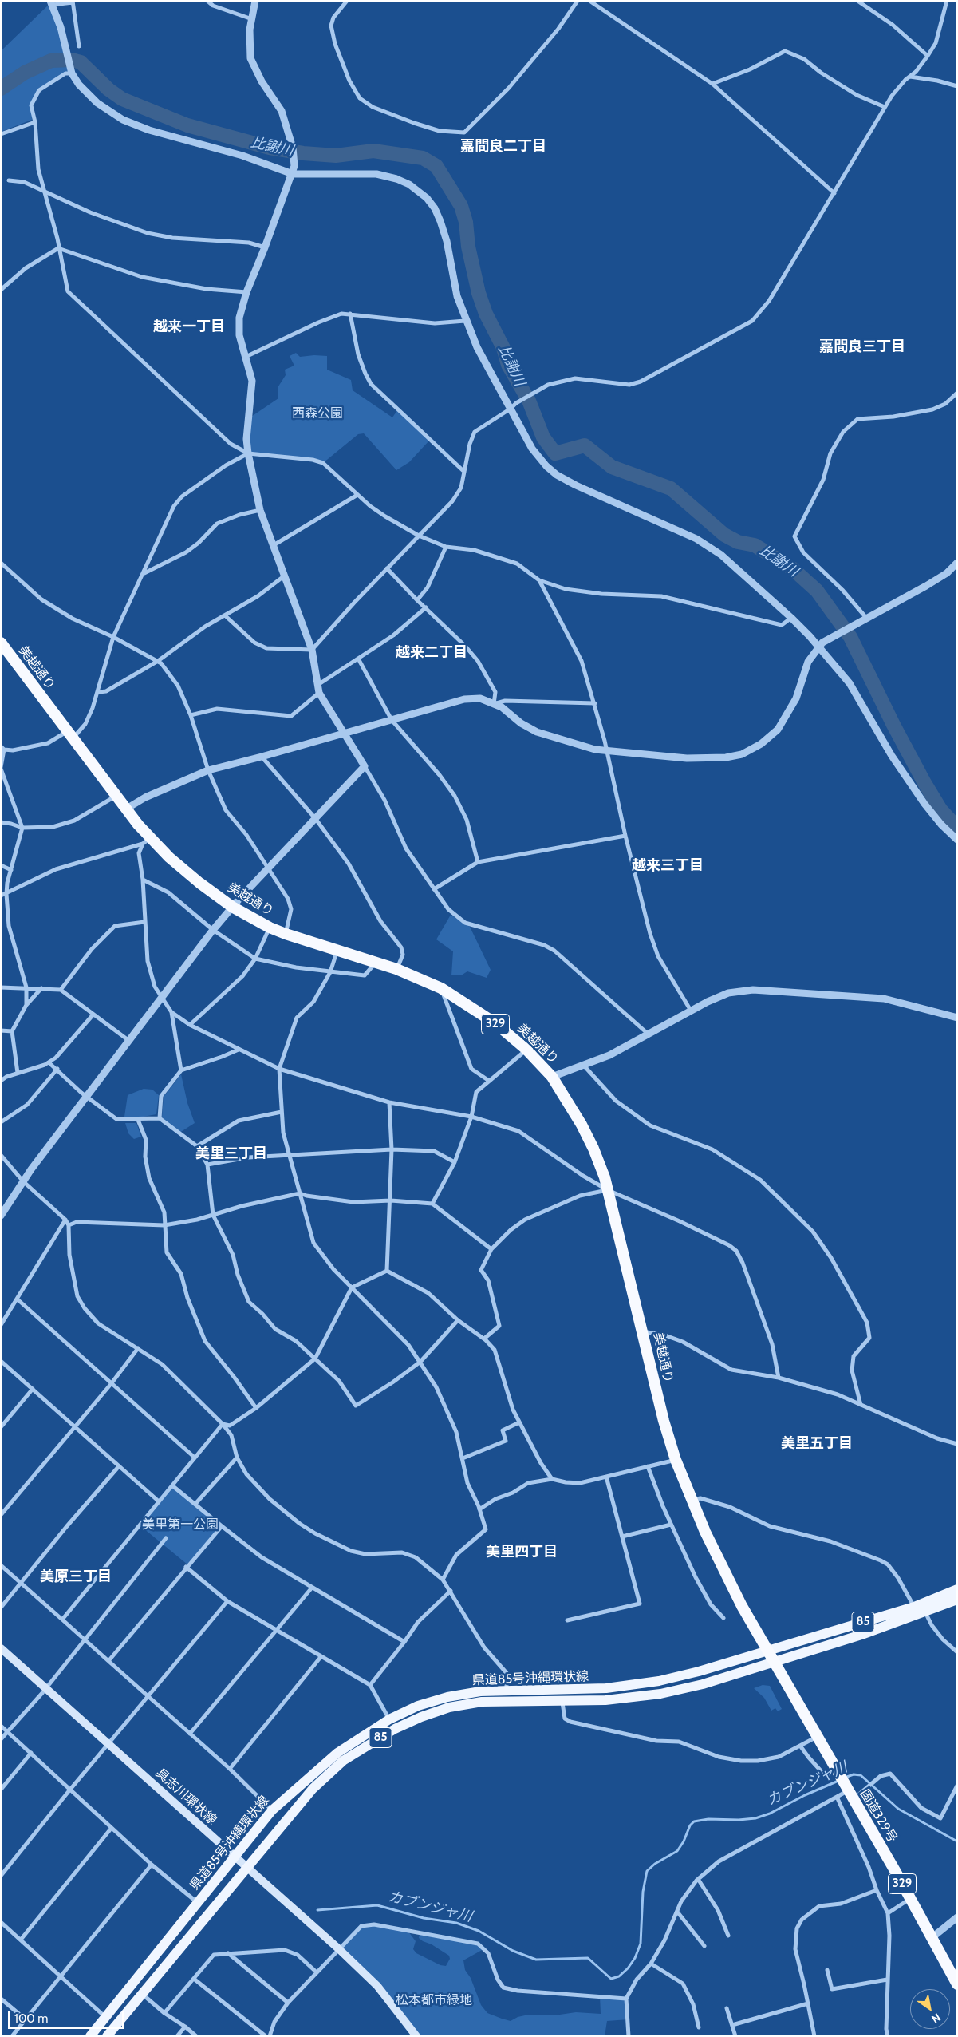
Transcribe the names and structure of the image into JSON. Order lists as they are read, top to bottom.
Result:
{
  "streets": {
    "highway": ["美越通り", "329", "国道329号"],
    "main road": ["85", "県道85号沖縄環状線", "具志川環状線"]
  },
  "crossings": [
    ["美越通り", "県道85号沖縄環状線"],
    ["美越通り", "国道329号"],
    ["県道85号沖縄環状線", "具志川環状線"],
    ["県道85号沖縄環状線", "国道329号"]
  ],
  "districts": [
    "嘉間良二丁目",
    "越来一丁目",
    "嘉間良三丁目",
    "越来二丁目",
    "越来三丁目",
    "美里三丁目",
    "美里五丁目",
    "美里四丁目",
    "美原三丁目"
  ],
  "water": ["比謝川", "カブンジャ川"],
  "parks": ["西森公園", "美里第一公園", "松本都市緑地"],
  "scale_bar": "100 m",
  "north": "bottom right"
}
